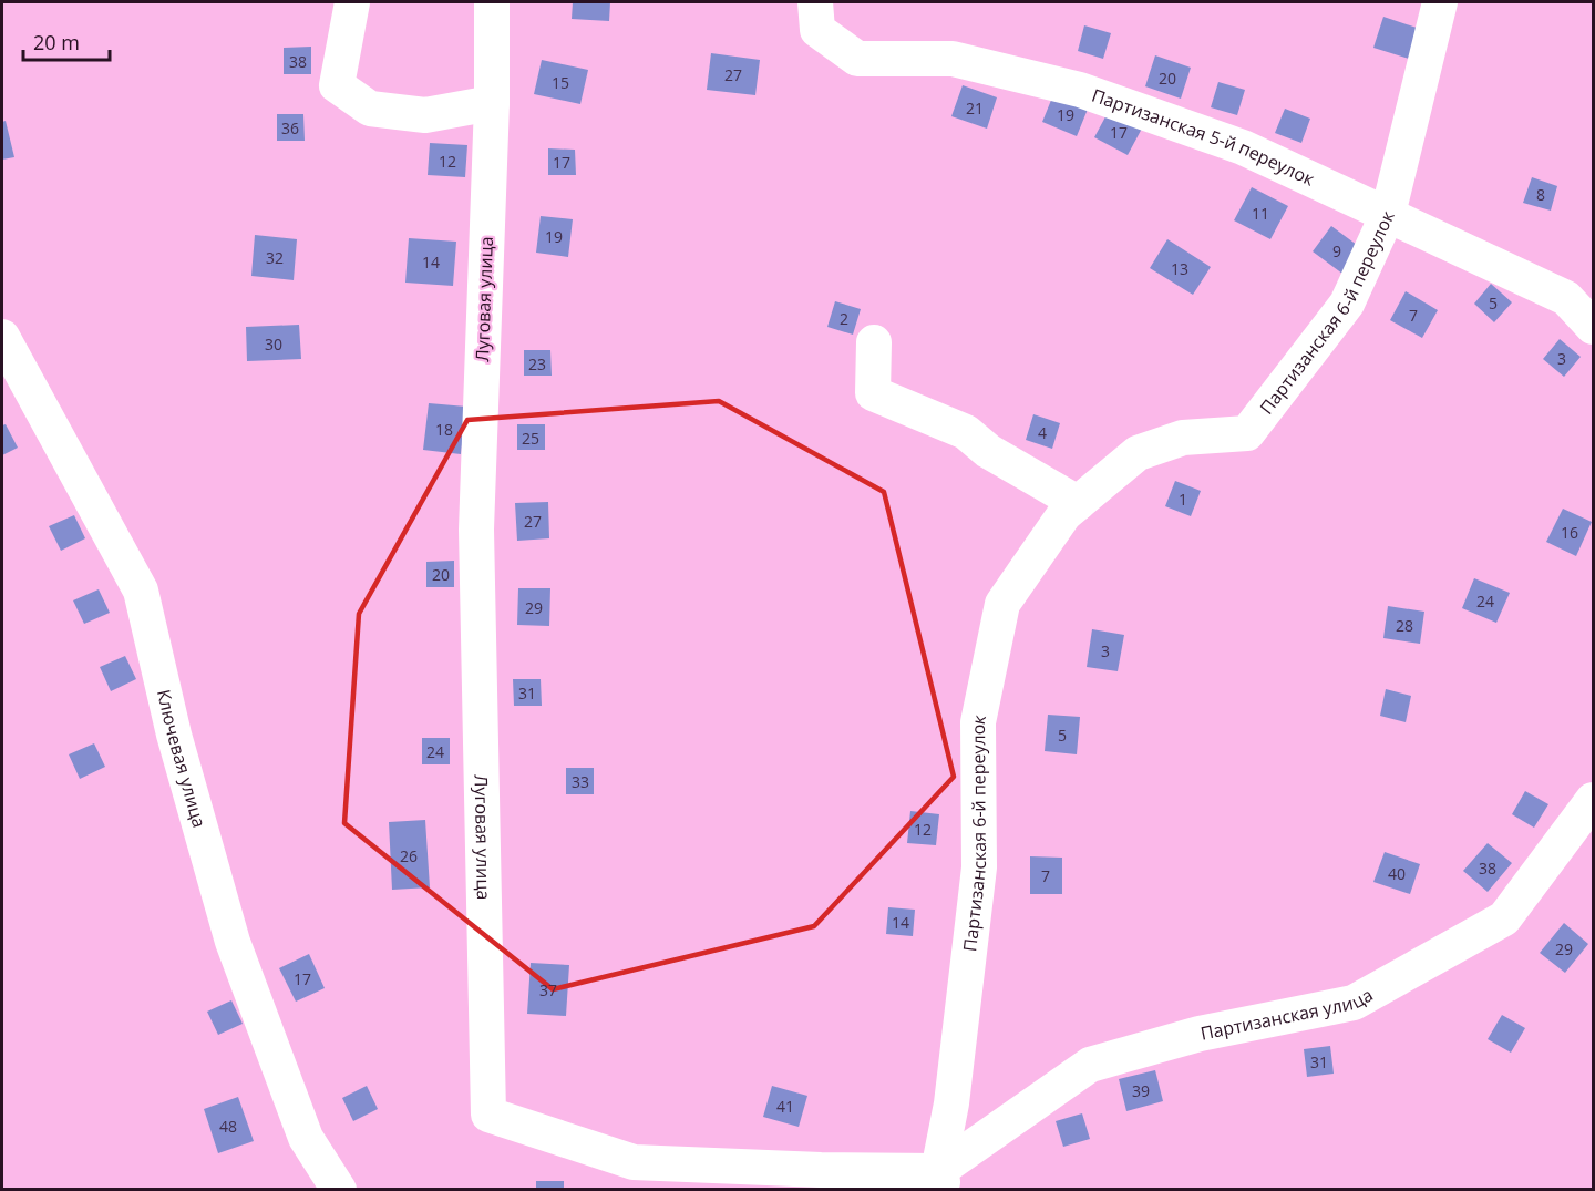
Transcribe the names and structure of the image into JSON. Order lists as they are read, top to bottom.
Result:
{
  "streets": {
    "street": [
      "Партизанская 5-й переулок",
      "Луговая улица",
      "Партизанская 6-й переулок",
      "Ключевая улица",
      "Партизанская улица"
    ]
  },
  "crossings": [
    ["Партизанская 5-й переулок", "Партизанская 6-й переулок"],
    ["Луговая улица", "Партизанская 6-й переулок"],
    ["Луговая улица", "Партизанская улица"],
    ["Партизанская 6-й переулок", "Партизанская улица"]
  ],
  "house_numbers": [
    "38",
    "27",
    "20",
    "15",
    "21",
    "19",
    "36",
    "17",
    "12",
    "17",
    "8",
    "11",
    "19",
    "9",
    "32",
    "14",
    "13",
    "5",
    "7",
    "2",
    "30",
    "3",
    "23",
    "18",
    "4",
    "25",
    "1",
    "27",
    "16",
    "20",
    "24",
    "29",
    "28",
    "3",
    "31",
    "5",
    "24",
    "33",
    "12",
    "26",
    "38",
    "40",
    "7",
    "14",
    "29",
    "17",
    "37",
    "31",
    "39",
    "41",
    "48"
  ],
  "scale_bar": "20 m"
}
